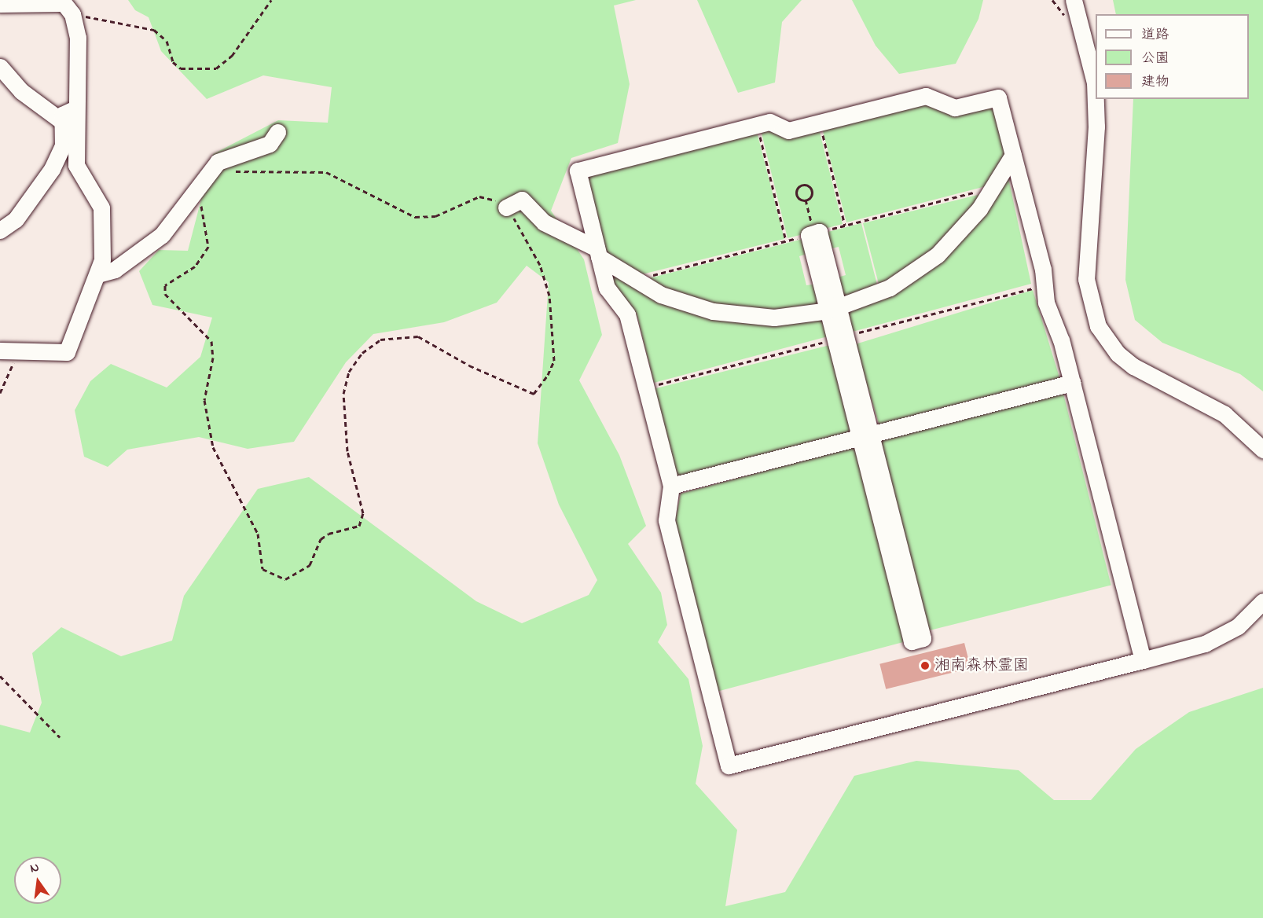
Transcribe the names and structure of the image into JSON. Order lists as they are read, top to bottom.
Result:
{
  "places": ["湘南森林霊園"],
  "legend": ["道路", "公園", "建物"],
  "north": "top"
}
